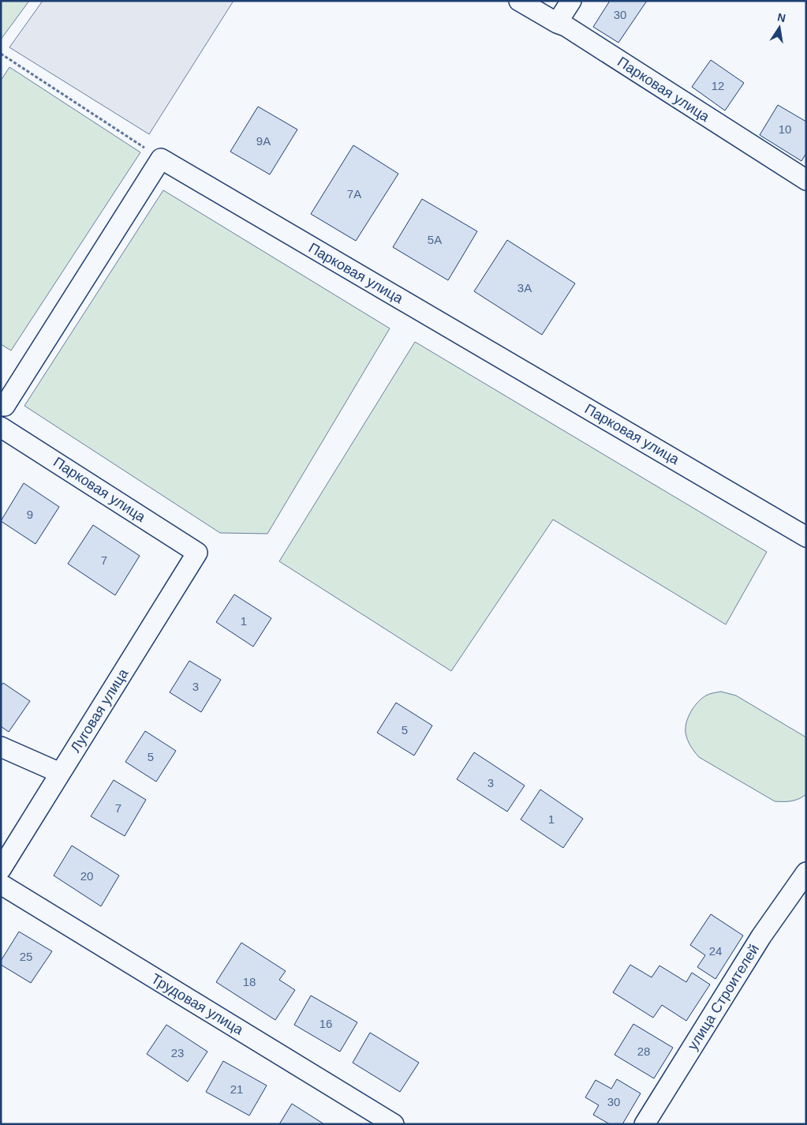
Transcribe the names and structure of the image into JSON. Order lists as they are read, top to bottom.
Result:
{
  "streets": {
    "street": [
      "Парковая улица",
      "Луговая улица",
      "улица Строителей",
      "Трудовая улица"
    ]
  },
  "crossings": [
    ["Парковая улица", "Луговая улица"]
  ],
  "house_numbers": [
    "30",
    "12",
    "10",
    "9А",
    "7А",
    "5А",
    "3А",
    "9",
    "7",
    "1",
    "3",
    "5",
    "5",
    "3",
    "7",
    "1",
    "20",
    "24",
    "25",
    "18",
    "16",
    "28",
    "23",
    "21",
    "30"
  ],
  "north": "top"
}
